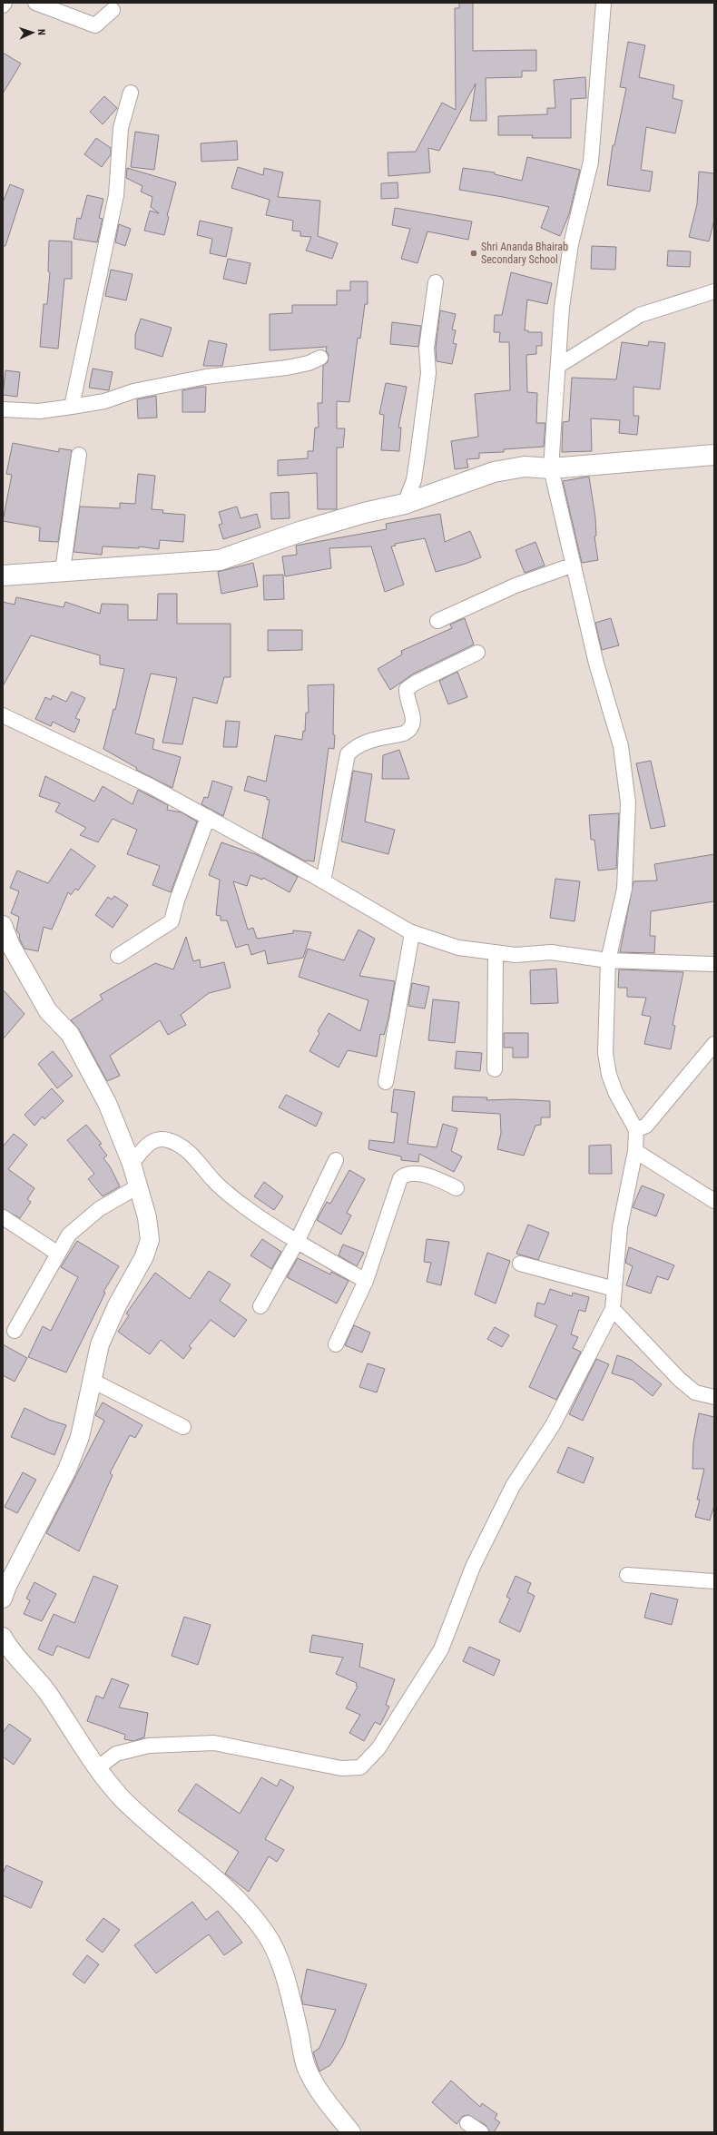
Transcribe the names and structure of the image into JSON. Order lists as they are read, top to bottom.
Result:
{
  "places": ["Shri Ananda Bhairab Secondary School"],
  "north": "right"
}
